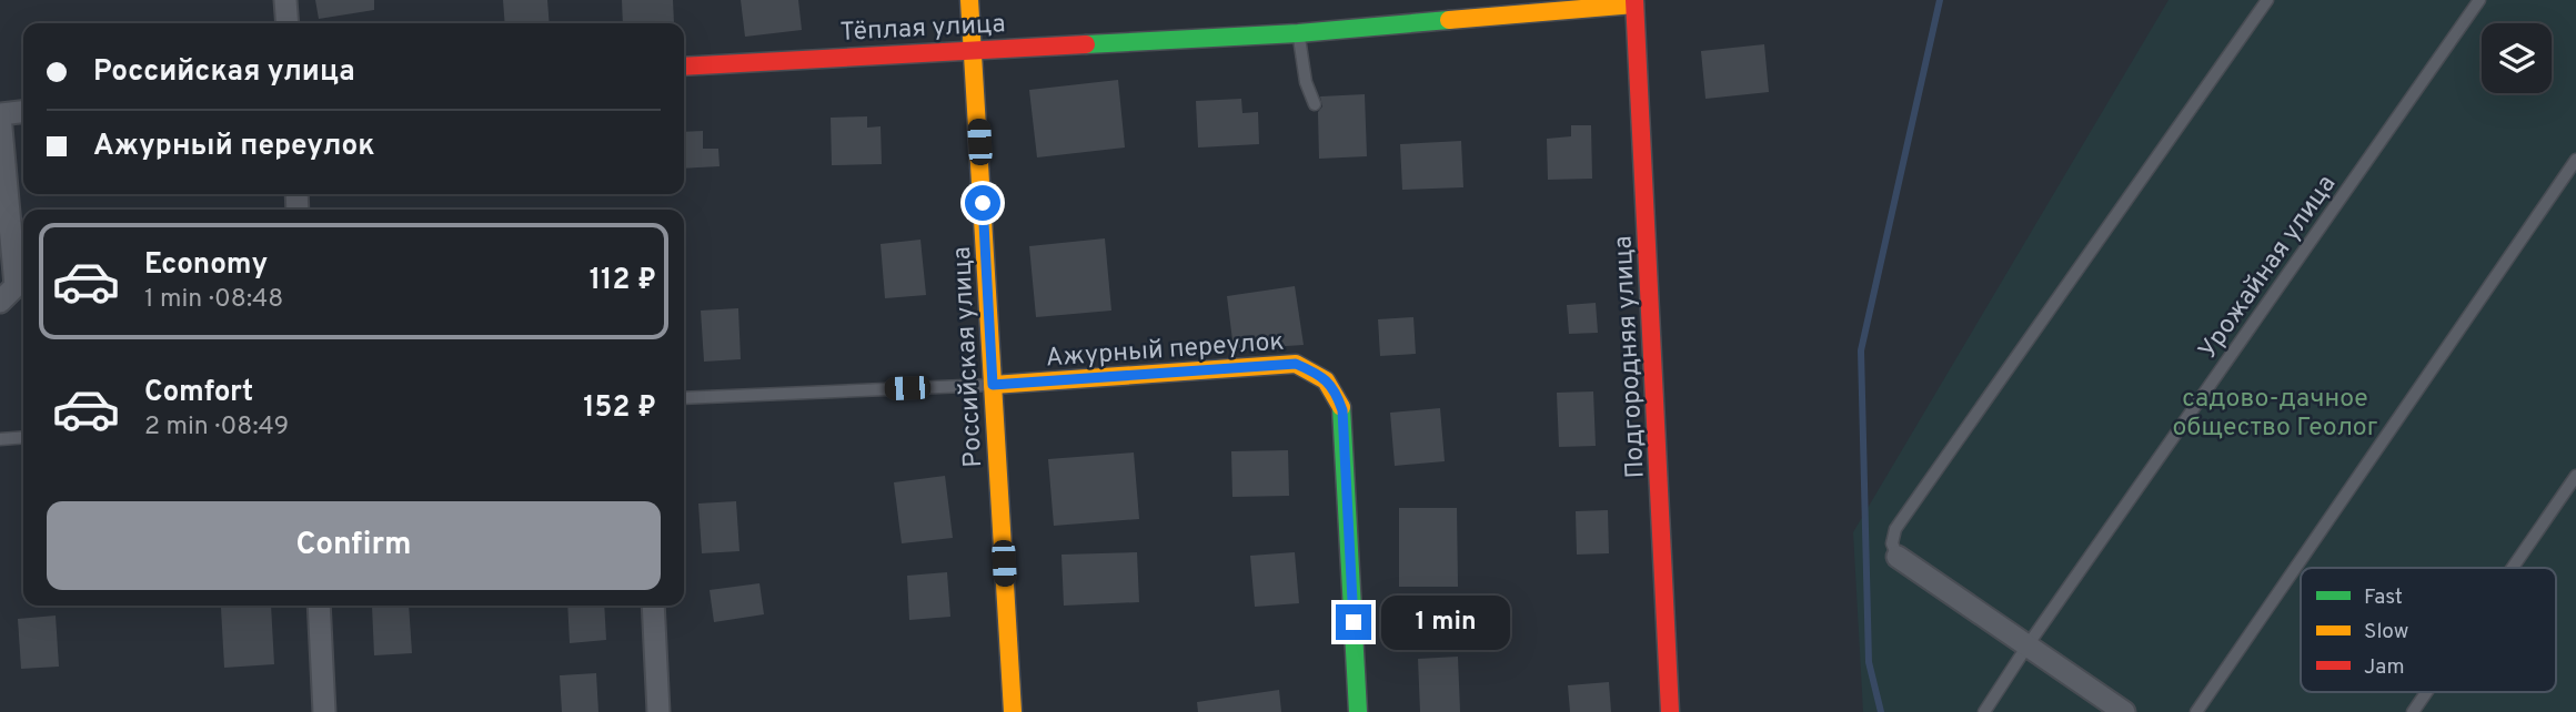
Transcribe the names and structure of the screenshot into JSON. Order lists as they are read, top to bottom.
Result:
{
  "streets": {
    "street": [
      "Тёплая улица",
      "Ажурный переулок",
      "Российская улица",
      "Подгородняя улица"
    ],
    "lane": ["Урожайная улица"]
  },
  "crossings": [
    ["Тёплая улица", "Российская улица"],
    ["Тёплая улица", "Подгородняя улица"],
    ["Ажурный переулок", "Российская улица"]
  ],
  "parks": ["садово-дачное общество Геолог"],
  "legend": ["Fast", "Slow", "Jam"],
  "page": {
    "banner": ["Российская улица", "Ажурный переулок"],
    "list": [
      {
        "name": "Economy",
        "note": "1 min · 08:48",
        "value": "112 ₽"
      },
      {
        "name": "Comfort",
        "note": "2 min · 08:49",
        "value": "152 ₽"
      }
    ],
    "buttons": "Confirm",
    "bubble": "1 min"
  }
}
